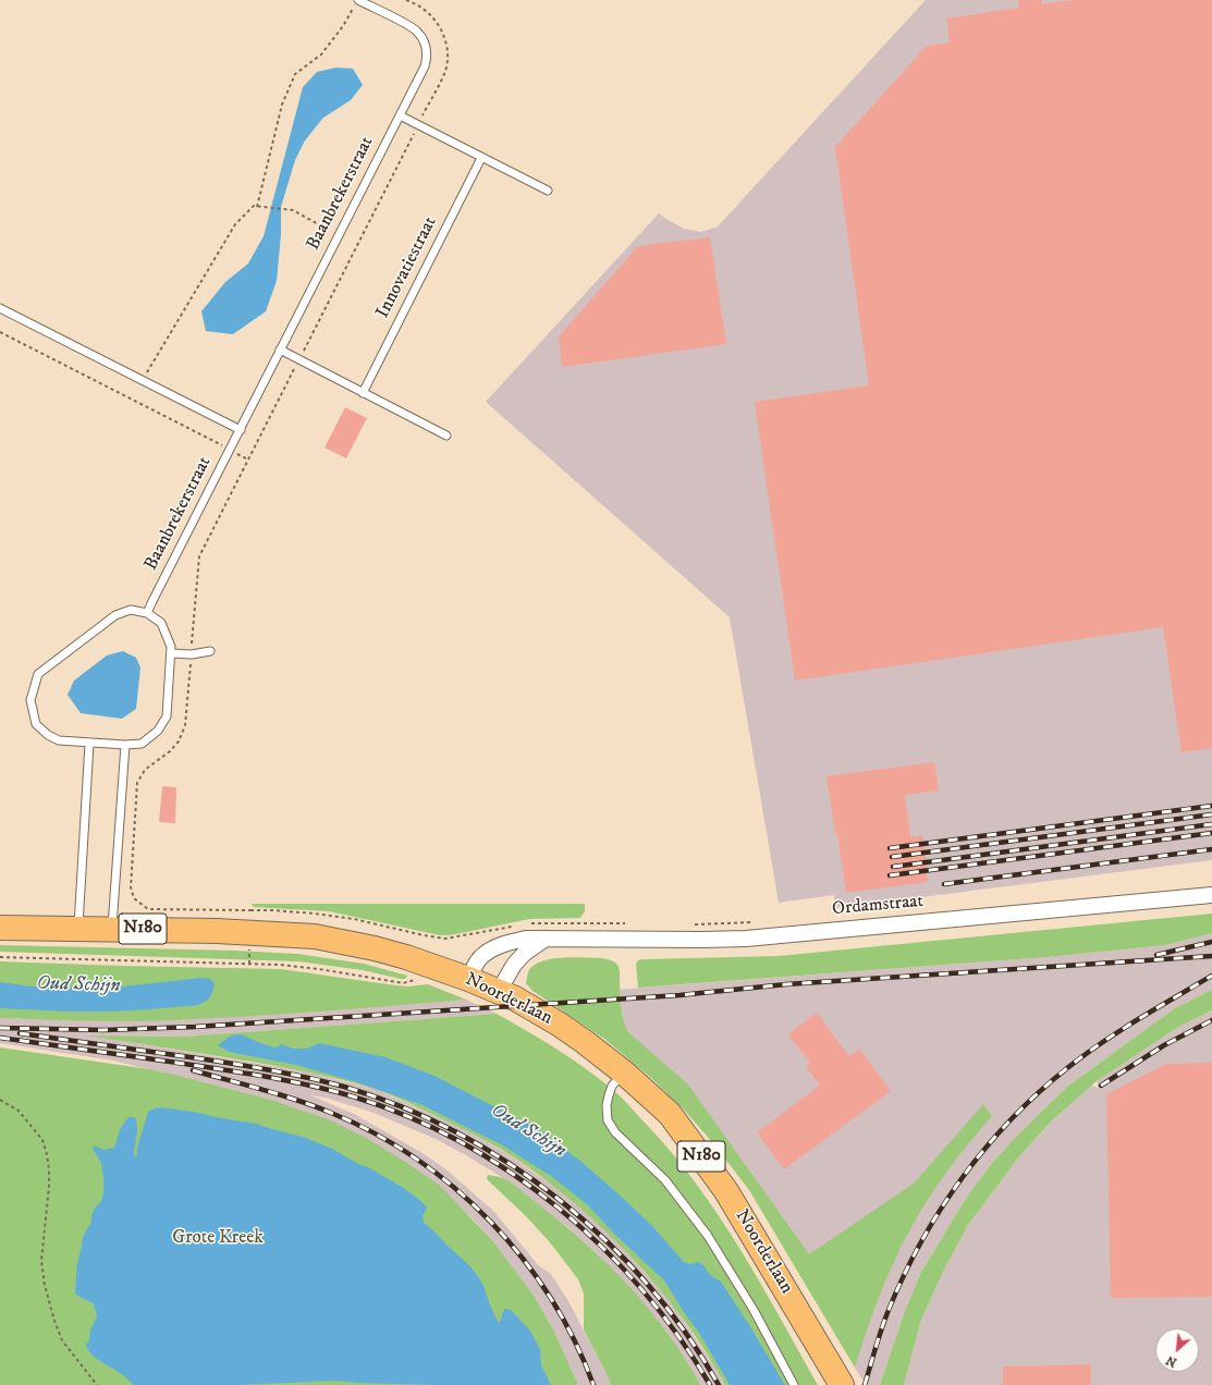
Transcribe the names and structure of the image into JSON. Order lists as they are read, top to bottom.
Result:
{
  "streets": {
    "main road": ["N180", "Noorderlaan"],
    "street": ["Ordamstraat"],
    "lane": ["Baanbrekerstraat", "Innovatiestraat"]
  },
  "crossings": [
    ["Ordamstraat", "Noorderlaan"]
  ],
  "water": ["Oud Schijn"],
  "parks": ["Grote Kreek"],
  "north": "bottom left"
}
